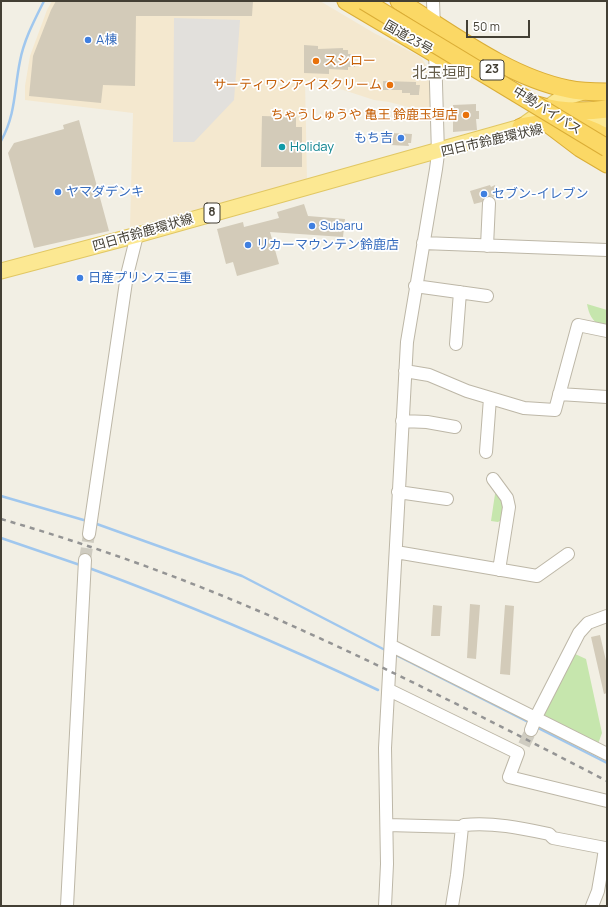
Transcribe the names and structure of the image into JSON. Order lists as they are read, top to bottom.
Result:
{
  "streets": {
    "highway": ["国道23号", "23", "中勢バイパス"],
    "main road": ["四日市鈴鹿環状線", "8"]
  },
  "crossings": [
    ["国道23号", "四日市鈴鹿環状線"]
  ],
  "districts": ["北玉垣町"],
  "places": [
    "A棟",
    "スシロー",
    "サーティワンアイスクリーム",
    "ちゃうしゅうや 亀王 鈴鹿玉垣店",
    "もち吉",
    "Holiday",
    "ヤマダデンキ",
    "セブン-イレブン",
    "Subaru",
    "リカーマウンテン鈴鹿店",
    "日産プリンス三重"
  ],
  "scale_bar": "50 m"
}
